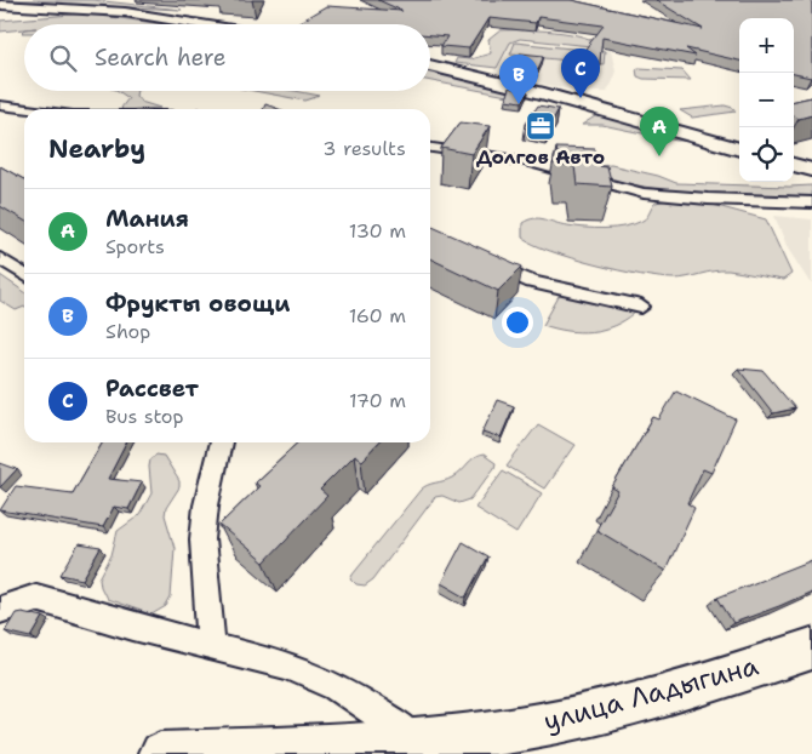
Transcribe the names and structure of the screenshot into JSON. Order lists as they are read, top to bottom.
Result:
{
  "streets": {
    "main road": ["улица Ладыгина"]
  },
  "places": {
    "office": ["Долгов Авто"]
  },
  "page": {
    "map_buttons": ["+", "−"],
    "search": "Search here",
    "pins": ["C", "B", "A"],
    "heading": ["Nearby", "3 results"],
    "list": [
      {
        "mark": "A",
        "name": "Мания",
        "note": "Sports",
        "value": "130 m"
      },
      {
        "mark": "B",
        "name": "Фрукты овощи",
        "note": "Shop",
        "value": "160 m"
      },
      {
        "mark": "C",
        "name": "Рассвет",
        "note": "Bus stop",
        "value": "170 m"
      }
    ]
  }
}
